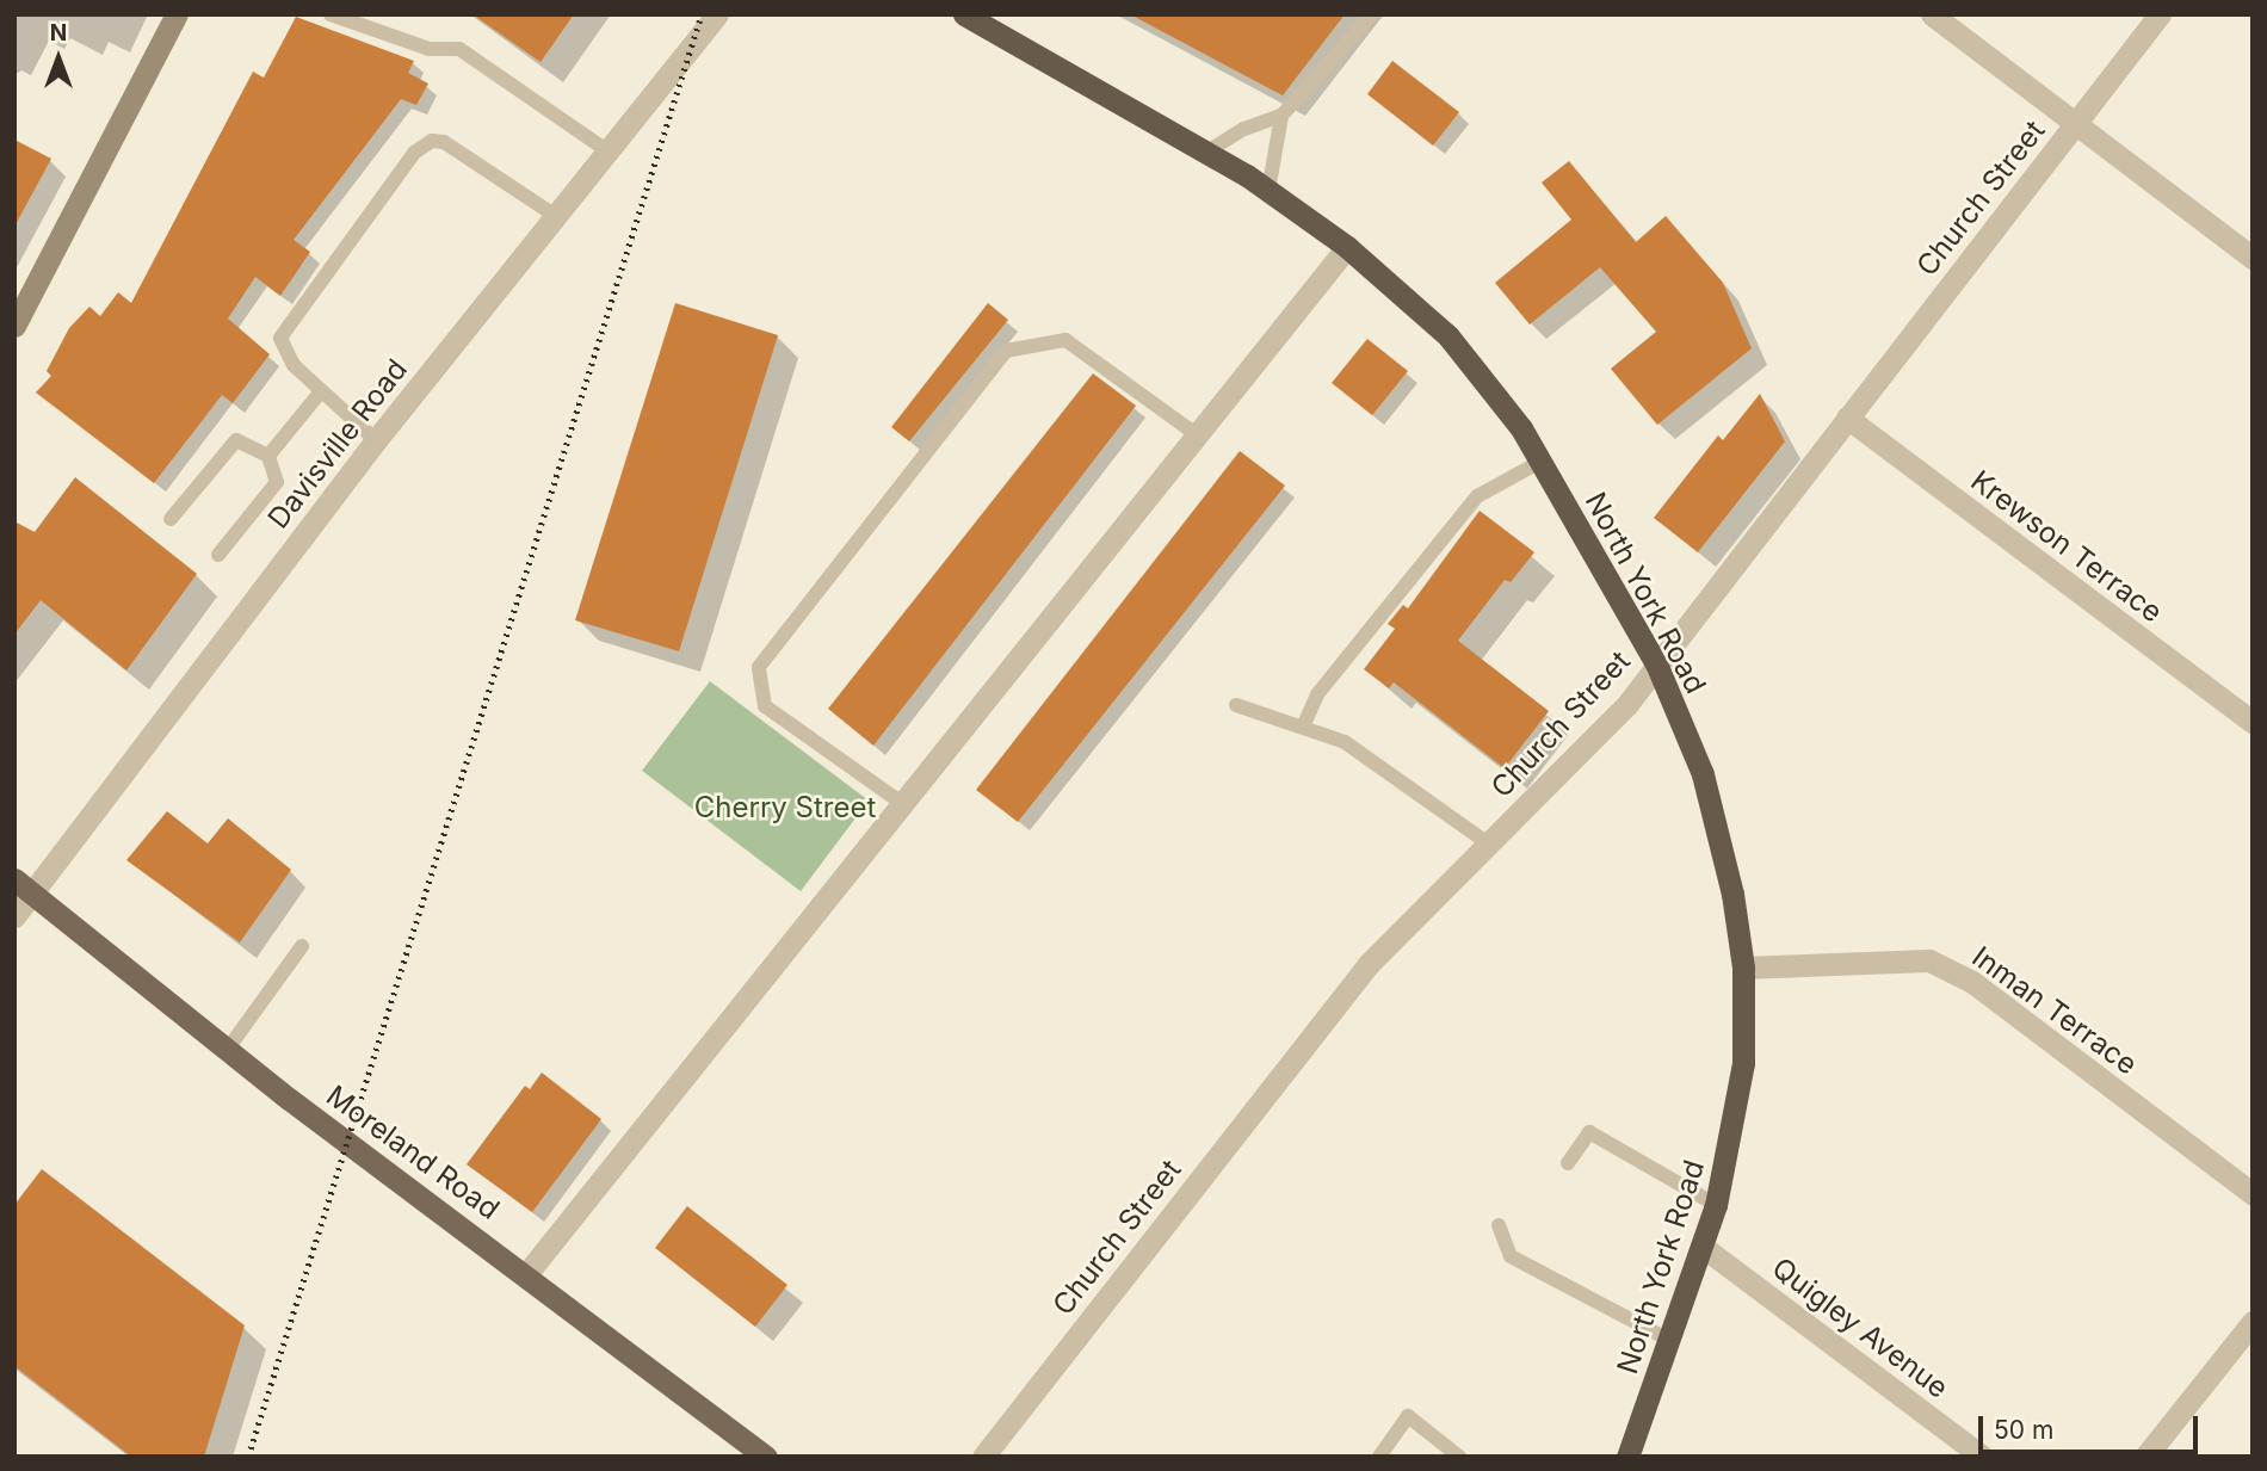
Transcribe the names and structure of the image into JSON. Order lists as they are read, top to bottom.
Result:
{
  "streets": {
    "highway": ["North York Road"],
    "main road": ["Moreland Road"],
    "street": [
      "Church Street",
      "Davisville Road",
      "Krewson Terrace",
      "Inman Terrace",
      "Quigley Avenue"
    ]
  },
  "crossings": [
    ["Church Street", "Krewson Terrace"],
    ["Church Street", "North York Road"],
    ["Davisville Road", "Moreland Road"],
    ["North York Road", "Inman Terrace"],
    ["North York Road", "Quigley Avenue"]
  ],
  "parks": ["Cherry Street"],
  "scale_bar": "50 m",
  "north": "top"
}
